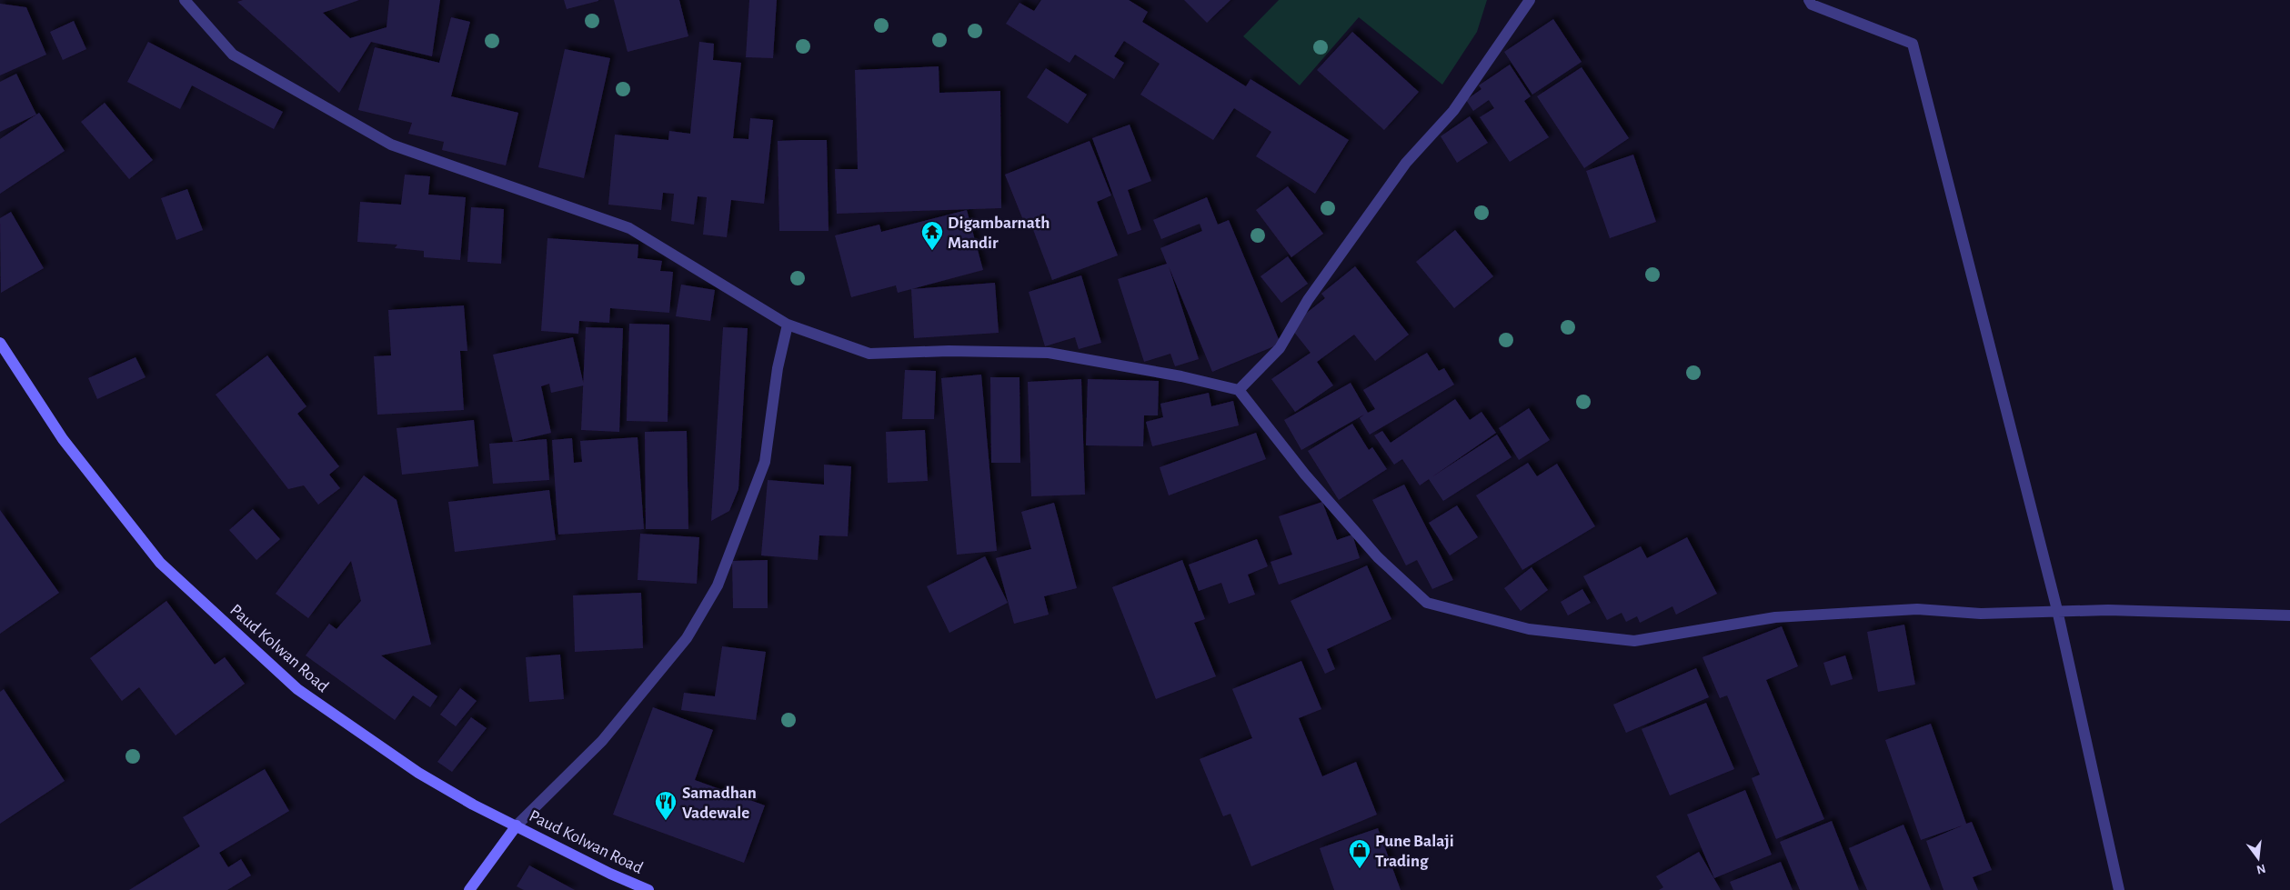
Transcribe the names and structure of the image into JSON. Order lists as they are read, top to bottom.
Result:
{
  "streets": {
    "main road": ["Paud Kolwan Road"]
  },
  "places": {
    "temple": ["Digambarnath Mandir"],
    "restaurant": ["Samadhan Vadewale"],
    "shop": ["Pune Balaji Trading"]
  },
  "north": "bottom"
}
